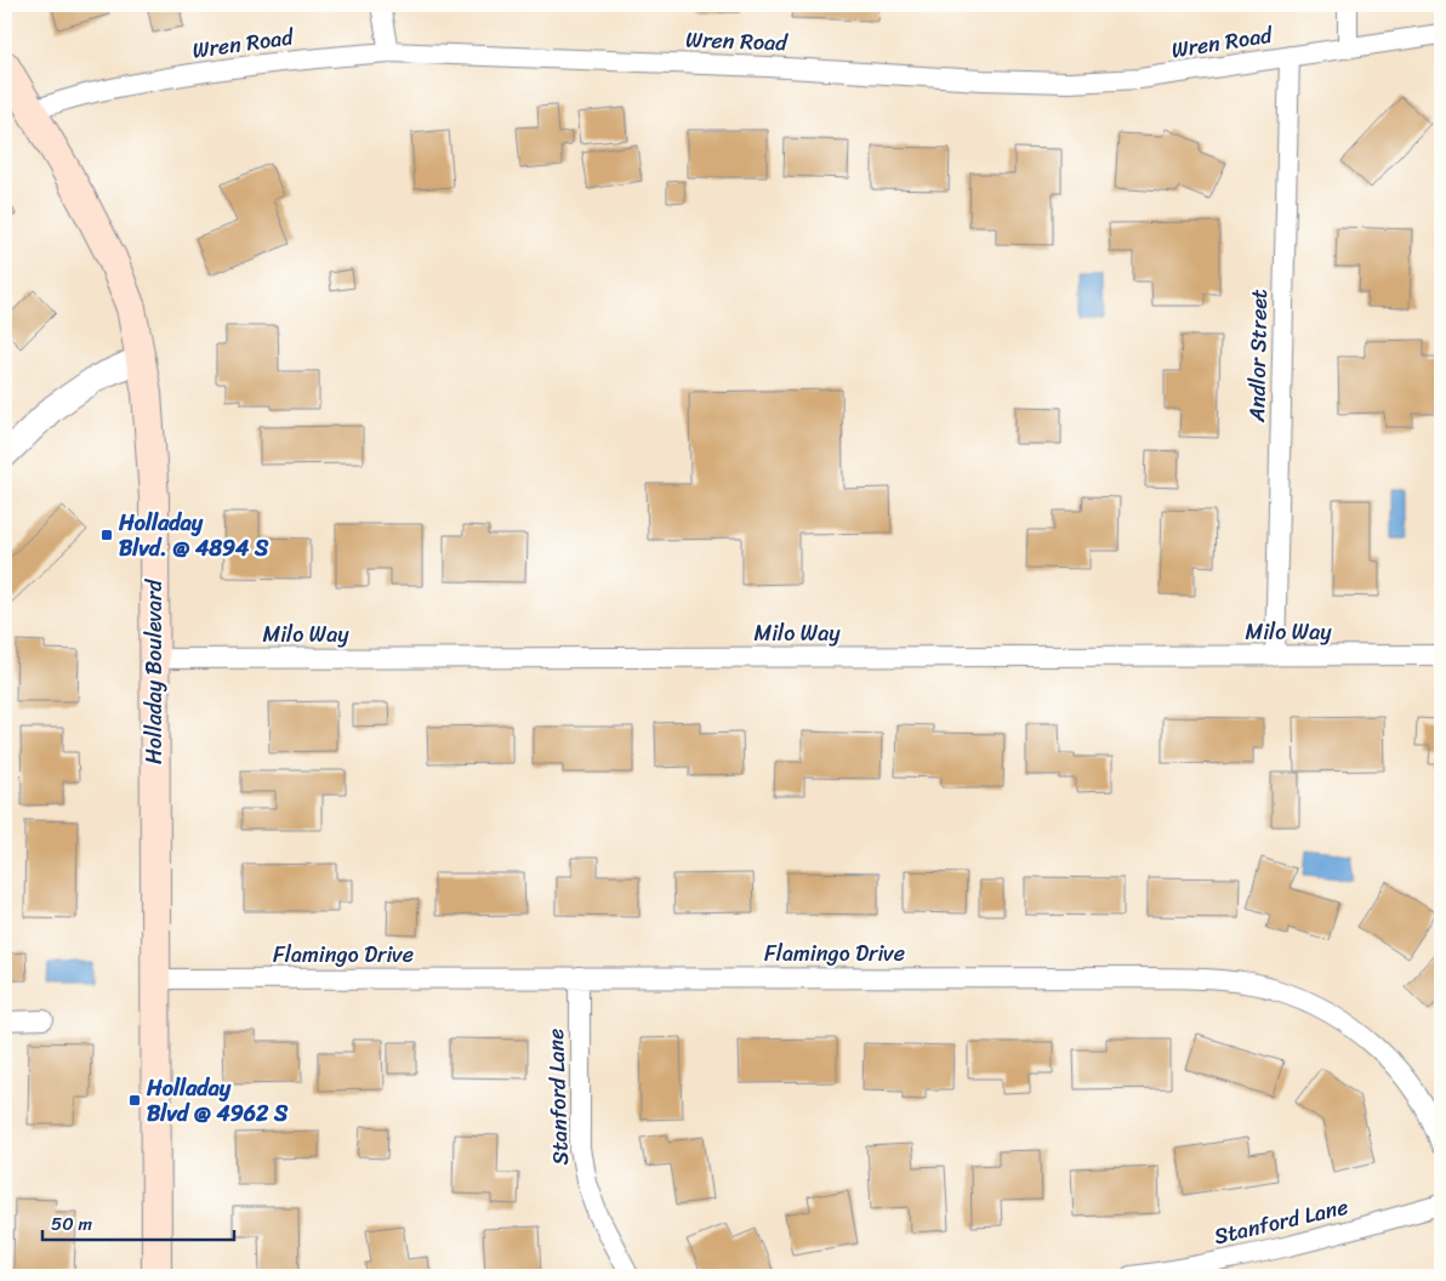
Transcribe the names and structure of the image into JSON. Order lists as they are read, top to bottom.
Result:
{
  "streets": {
    "main road": ["Holladay Boulevard"],
    "street": [
      "Wren Road",
      "Andlor Street",
      "Milo Way",
      "Flamingo Drive",
      "Stanford Lane"
    ]
  },
  "crossings": [
    ["Wren Road", "Andlor Street"],
    ["Wren Road", "Holladay Boulevard"],
    ["Andlor Street", "Milo Way"],
    ["Milo Way", "Holladay Boulevard"],
    ["Holladay Boulevard", "Flamingo Drive"],
    ["Flamingo Drive", "Stanford Lane"]
  ],
  "places": {
    "transit": ["Holladay Blvd. @ 4894 S", "Holladay Blvd @ 4962 S"]
  },
  "scale_bar": "50 m"
}
